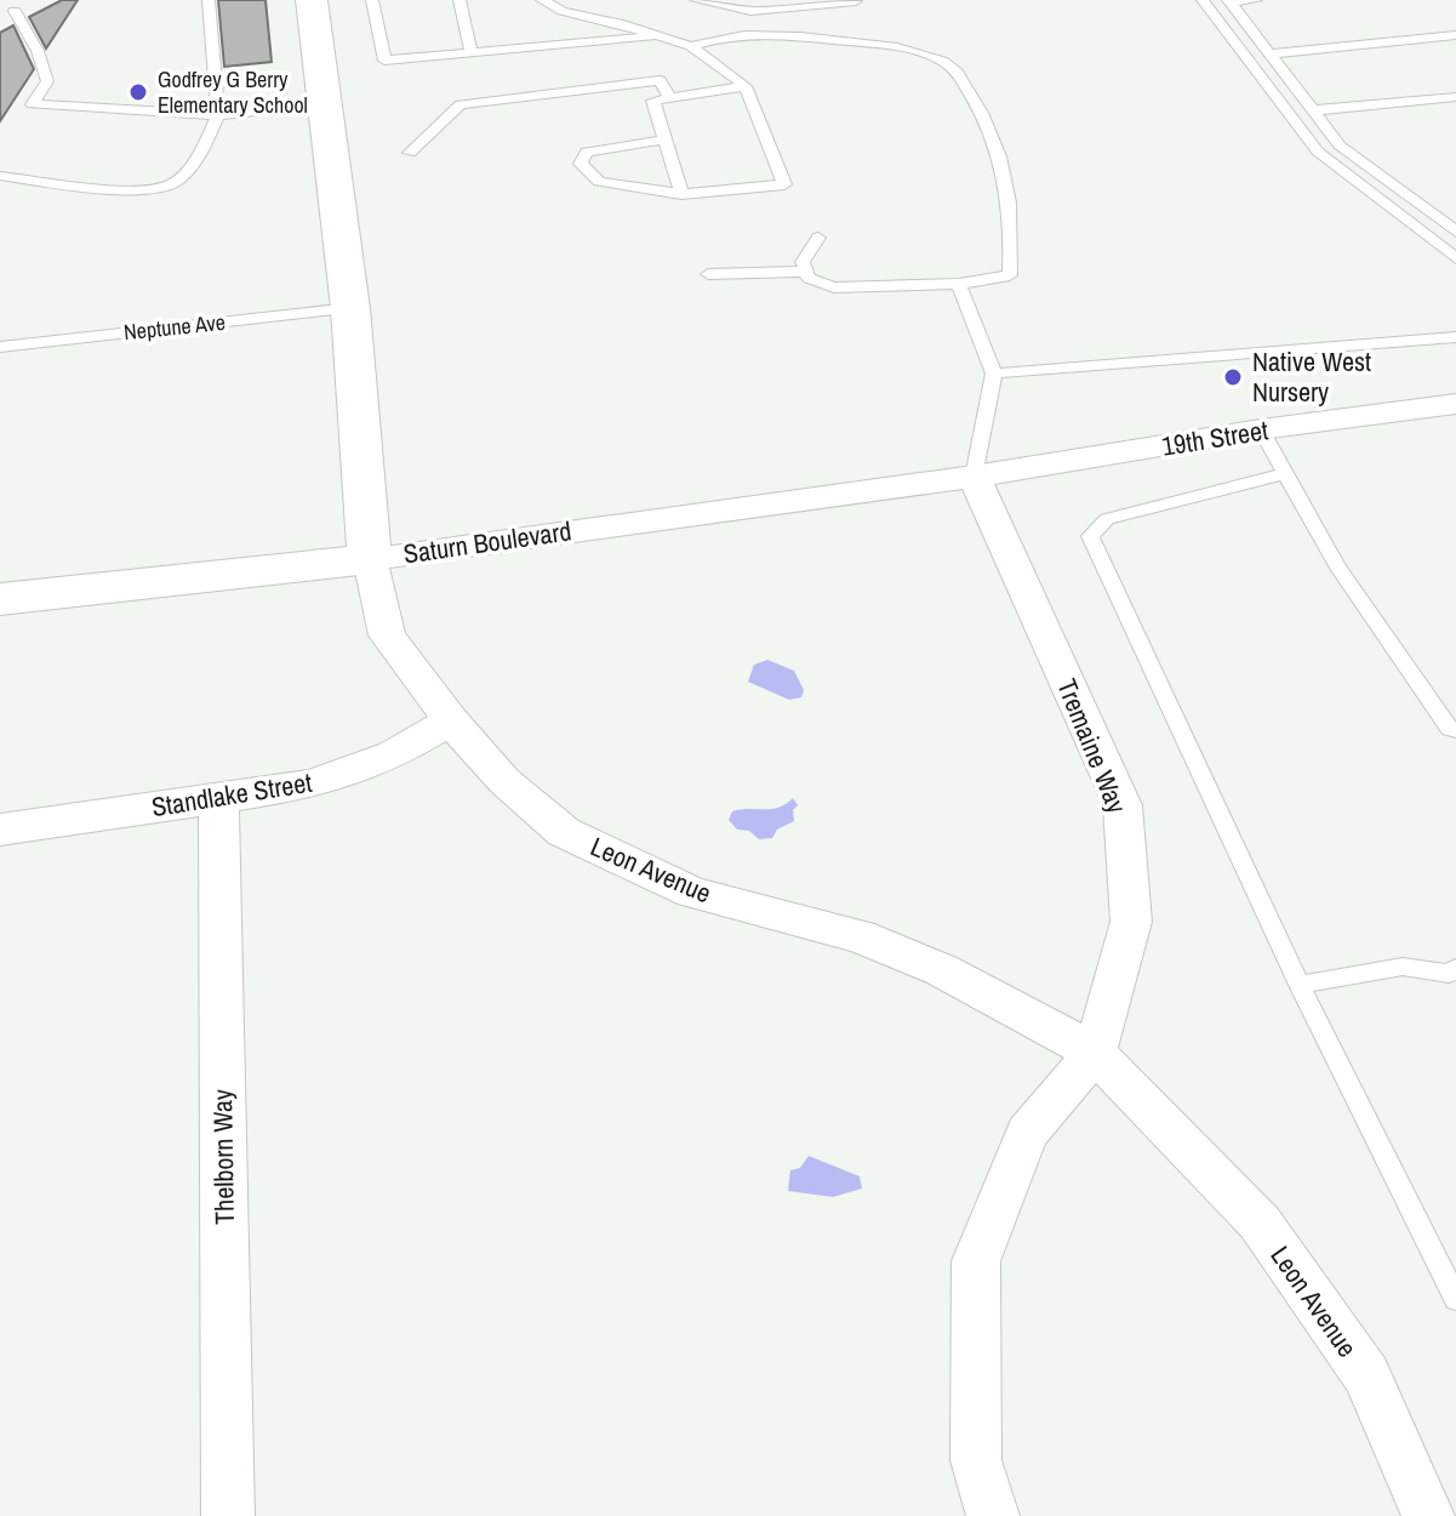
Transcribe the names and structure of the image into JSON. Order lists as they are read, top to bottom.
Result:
{
  "streets": {
    "street": [
      "19th Street",
      "Saturn Boulevard",
      "Tremaine Way",
      "Standlake Street",
      "Leon Avenue",
      "Thelborn Way"
    ],
    "lane": ["Neptune Ave"]
  },
  "crossings": [
    ["Neptune Ave", "Leon Avenue"],
    ["19th Street", "Saturn Boulevard"],
    ["19th Street", "Tremaine Way"],
    ["Saturn Boulevard", "Tremaine Way"],
    ["Saturn Boulevard", "Leon Avenue"],
    ["Tremaine Way", "Leon Avenue"],
    ["Standlake Street", "Leon Avenue"],
    ["Standlake Street", "Thelborn Way"]
  ],
  "places": ["Godfrey G Berry Elementary School", "Native West Nursery"]
}
